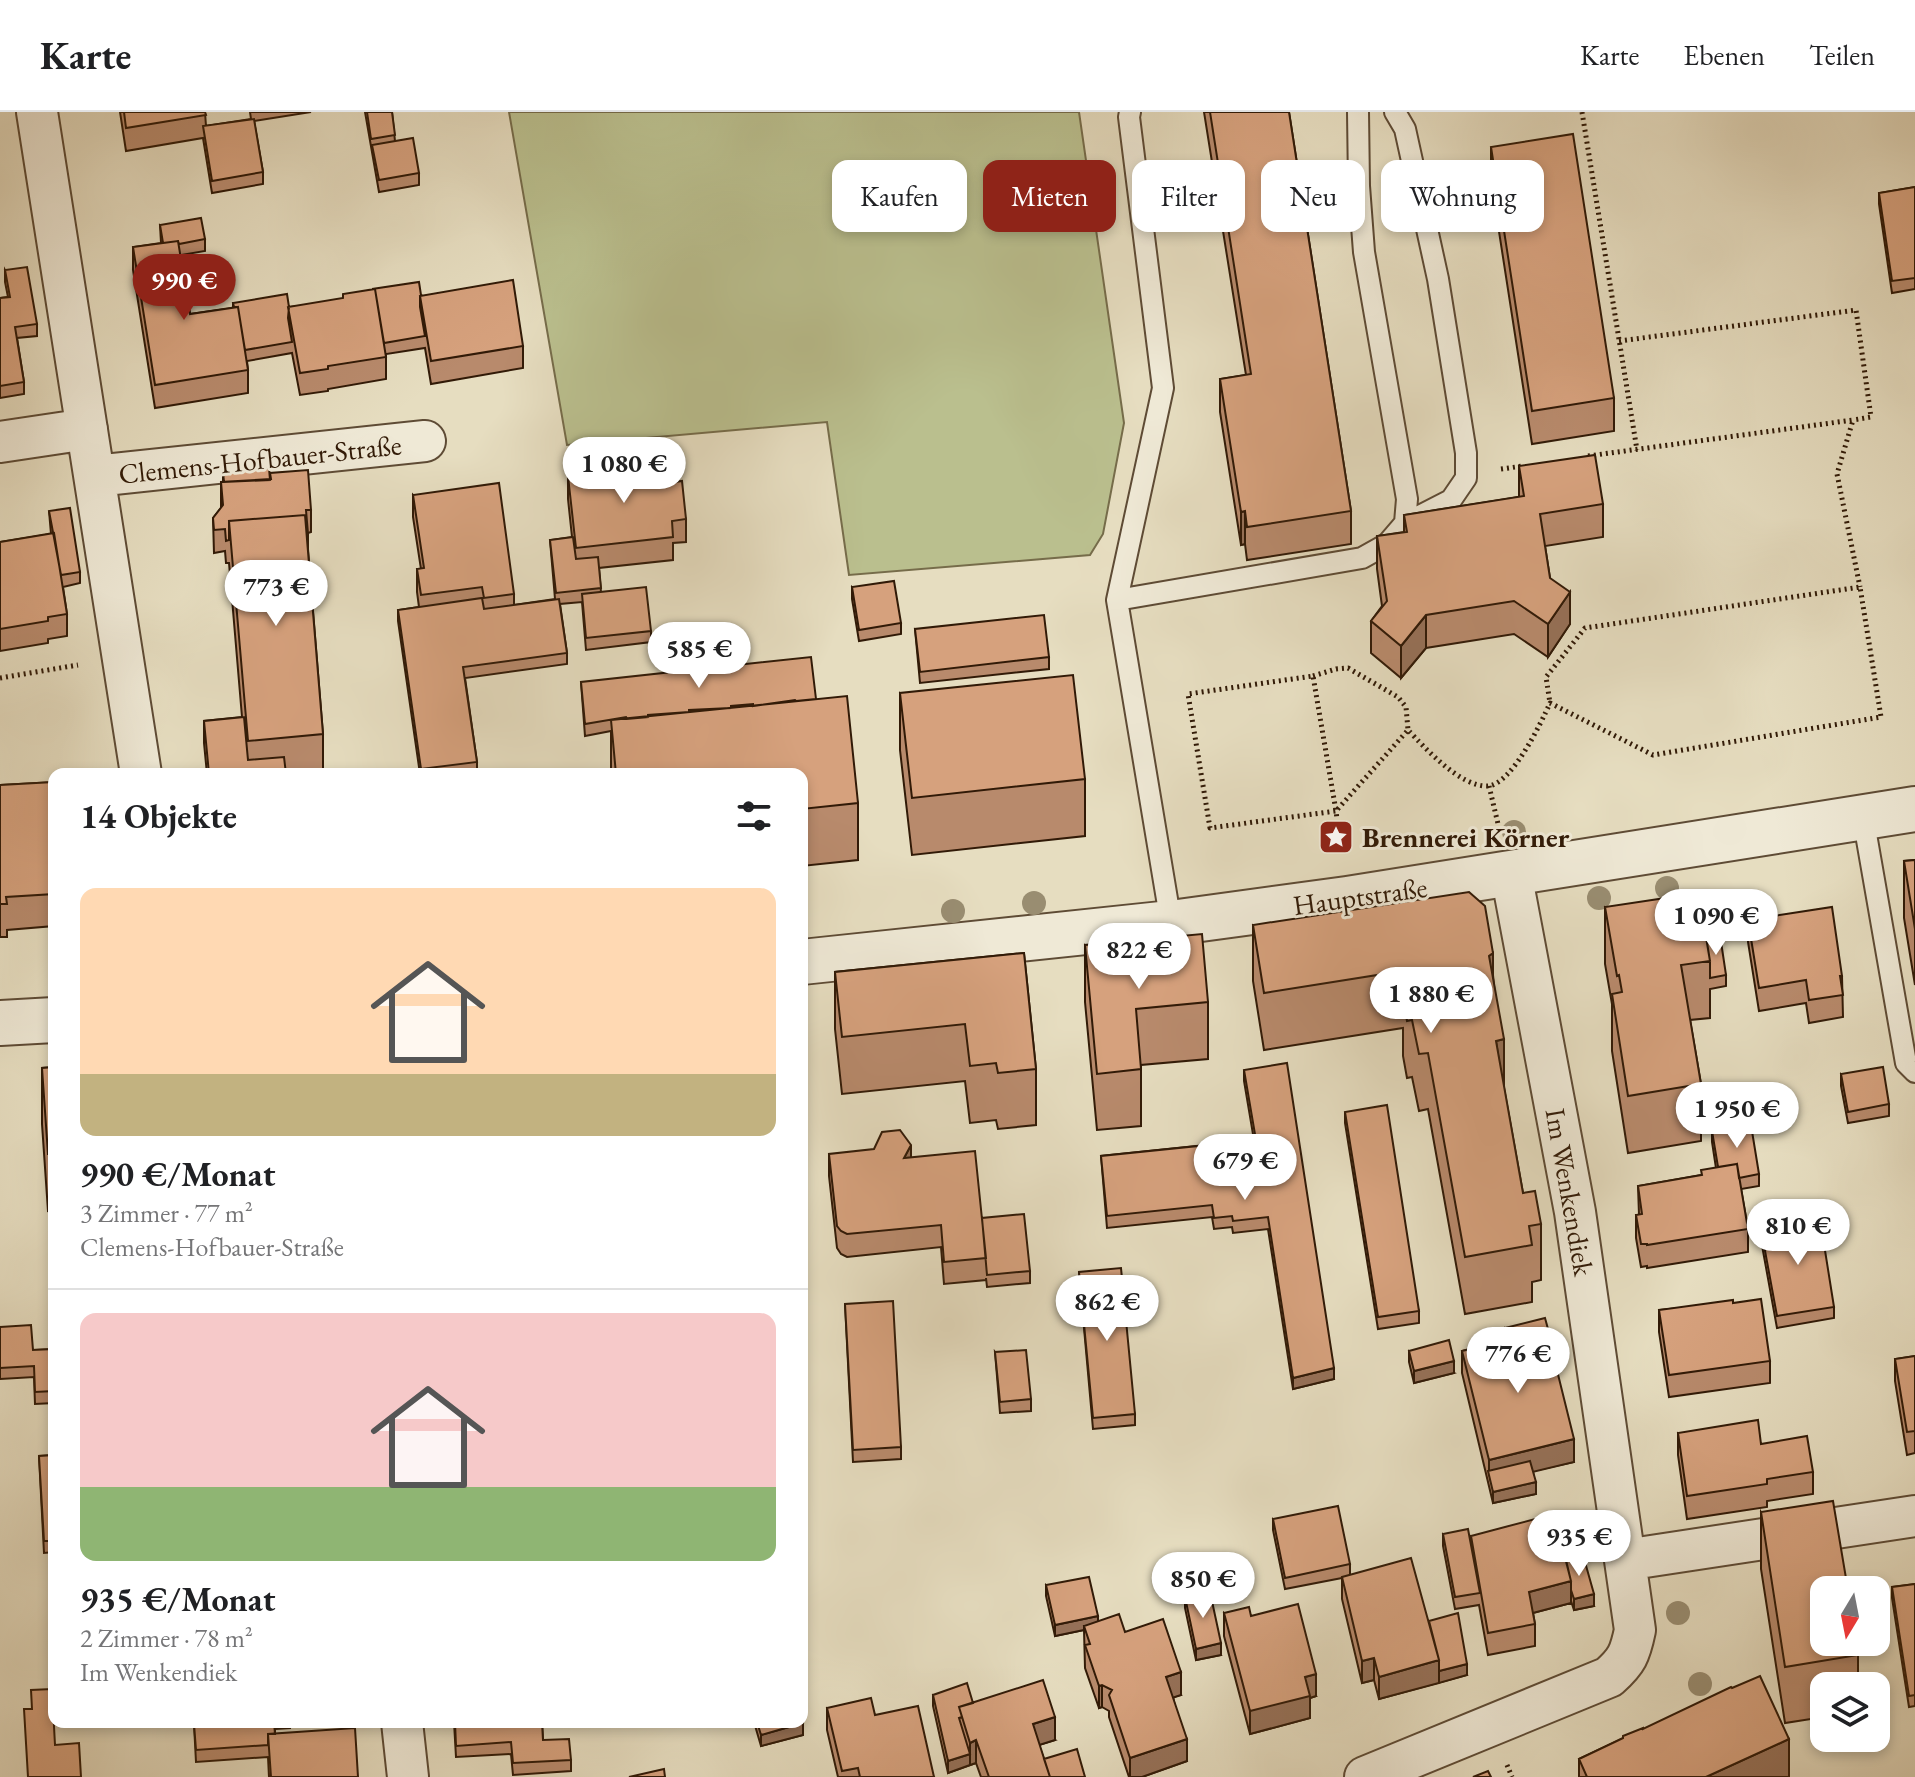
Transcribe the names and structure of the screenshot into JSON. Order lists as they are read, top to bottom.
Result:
{
  "streets": {
    "street": ["Clemens-Hofbauer-Straße", "Hauptstraße", "Im Wenkendiek"]
  },
  "crossings": [
    ["Hauptstraße", "Im Wenkendiek"]
  ],
  "places": {
    "place": ["Brennerei Körner"]
  },
  "north": "bottom",
  "page": {
    "header": "Karte",
    "nav": ["Karte", "Ebenen", "Teilen"],
    "chip": [
      "Kaufen",
      "Mieten",
      "Filter",
      "Neu",
      "Wohnung"
    ],
    "price": [
      "990 €",
      "1 080 €",
      "773 €",
      "585 €",
      "1 090 €",
      "822 €",
      "1 880 €",
      "1 950 €",
      "679 €",
      "810 €",
      "862 €",
      "776 €",
      "935 €",
      "850 €"
    ],
    "heading": "14 Objekte",
    "list": [
      {
        "name": "990 €/Monat",
        "note": "3 Zimmer · 77 m² · Clemens-Hofbauer-Straße"
      },
      {
        "name": "935 €/Monat",
        "note": "2 Zimmer · 78 m² · Im Wenkendiek"
      }
    ]
  }
}
